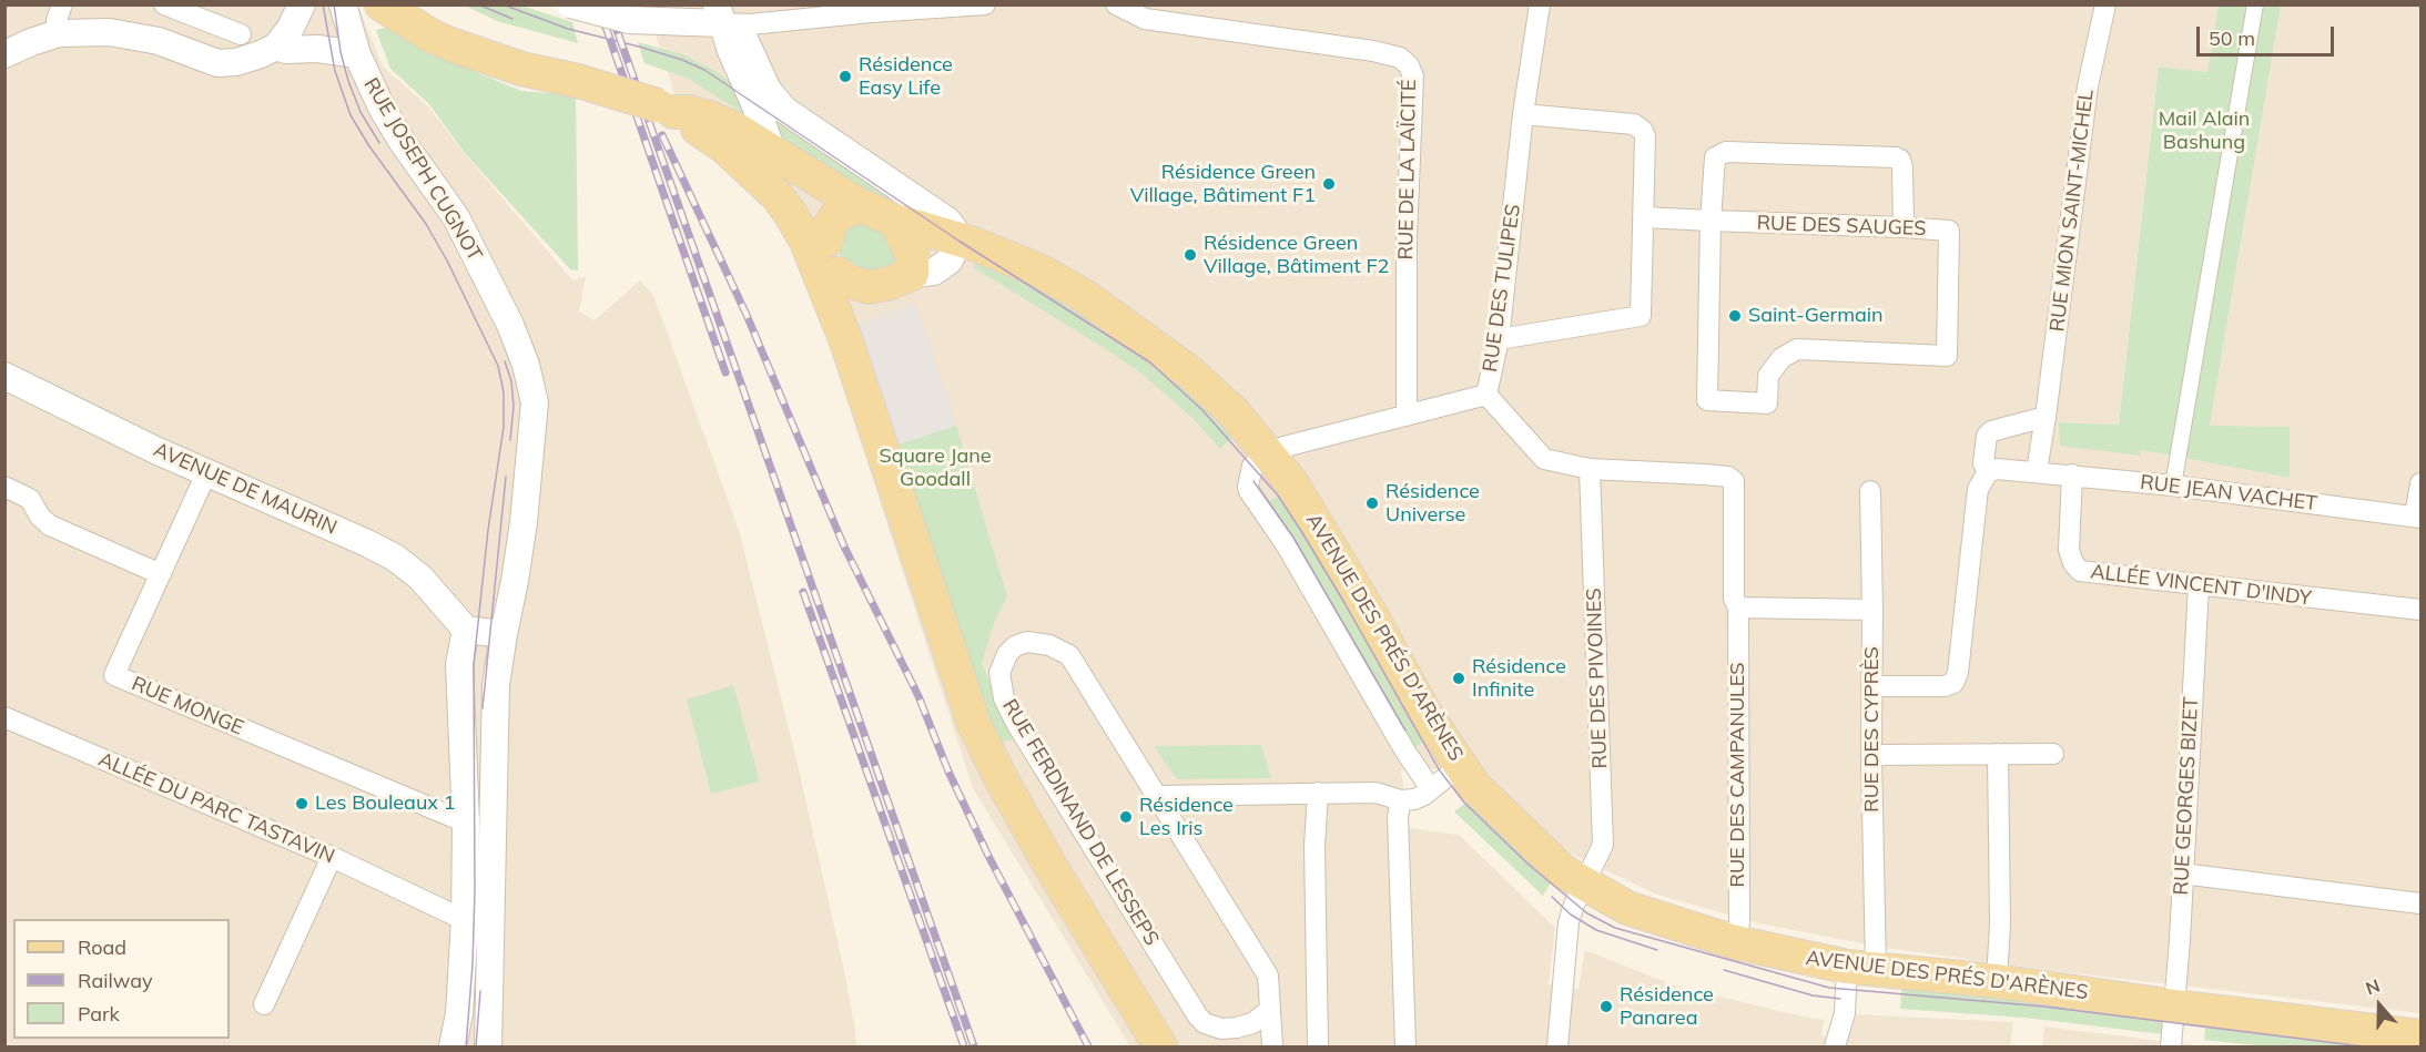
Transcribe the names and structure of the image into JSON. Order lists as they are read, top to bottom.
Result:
{
  "streets": {
    "main road": ["AVENUE DES PRÉS D'ARÈNES"],
    "street": [
      "RUE JOSEPH CUGNOT",
      "RUE DE LA LAÏCITÉ",
      "RUE MION SAINT-MICHEL",
      "RUE DES SAUGES",
      "RUE DES TULIPES",
      "AVENUE DE MAURIN",
      "RUE JEAN VACHET",
      "ALLÉE VINCENT D'INDY",
      "RUE DES PIVOINES",
      "RUE MONGE",
      "RUE DES CYPRÈS",
      "RUE DES CAMPANULES",
      "RUE GEORGES BIZET",
      "ALLÉE DU PARC TASTAVIN",
      "RUE FERDINAND DE LESSEPS"
    ]
  },
  "crossings": [
    ["RUE DE LA LAÏCITÉ", "RUE DES TULIPES"],
    ["RUE MION SAINT-MICHEL", "RUE JEAN VACHET"],
    ["RUE DES TULIPES", "AVENUE DES PRÉS D'ARÈNES"],
    ["RUE DES TULIPES", "RUE DES CAMPANULES"],
    ["AVENUE DE MAURIN", "RUE MONGE"],
    ["RUE JEAN VACHET", "ALLÉE VINCENT D'INDY"],
    ["ALLÉE VINCENT D'INDY", "RUE GEORGES BIZET"],
    ["AVENUE DES PRÉS D'ARÈNES", "RUE DES PIVOINES"],
    ["AVENUE DES PRÉS D'ARÈNES", "RUE DES CYPRÈS"],
    ["AVENUE DES PRÉS D'ARÈNES", "RUE DES CAMPANULES"],
    ["AVENUE DES PRÉS D'ARÈNES", "RUE GEORGES BIZET"],
    ["RUE DES PIVOINES", "RUE DES CAMPANULES"]
  ],
  "parks": ["Mail Alain Bashung", "Square Jane Goodall"],
  "places": [
    "Résidence Easy Life",
    "Résidence Green Village, Bâtiment F1",
    "Résidence Green Village, Bâtiment F2",
    "Saint-Germain",
    "Résidence Universe",
    "Résidence Infinite",
    "Les Bouleaux 1",
    "Résidence Les Iris",
    "Résidence Panarea"
  ],
  "legend": ["Road", "Railway", "Park"],
  "scale_bar": "50 m",
  "north": "top"
}
